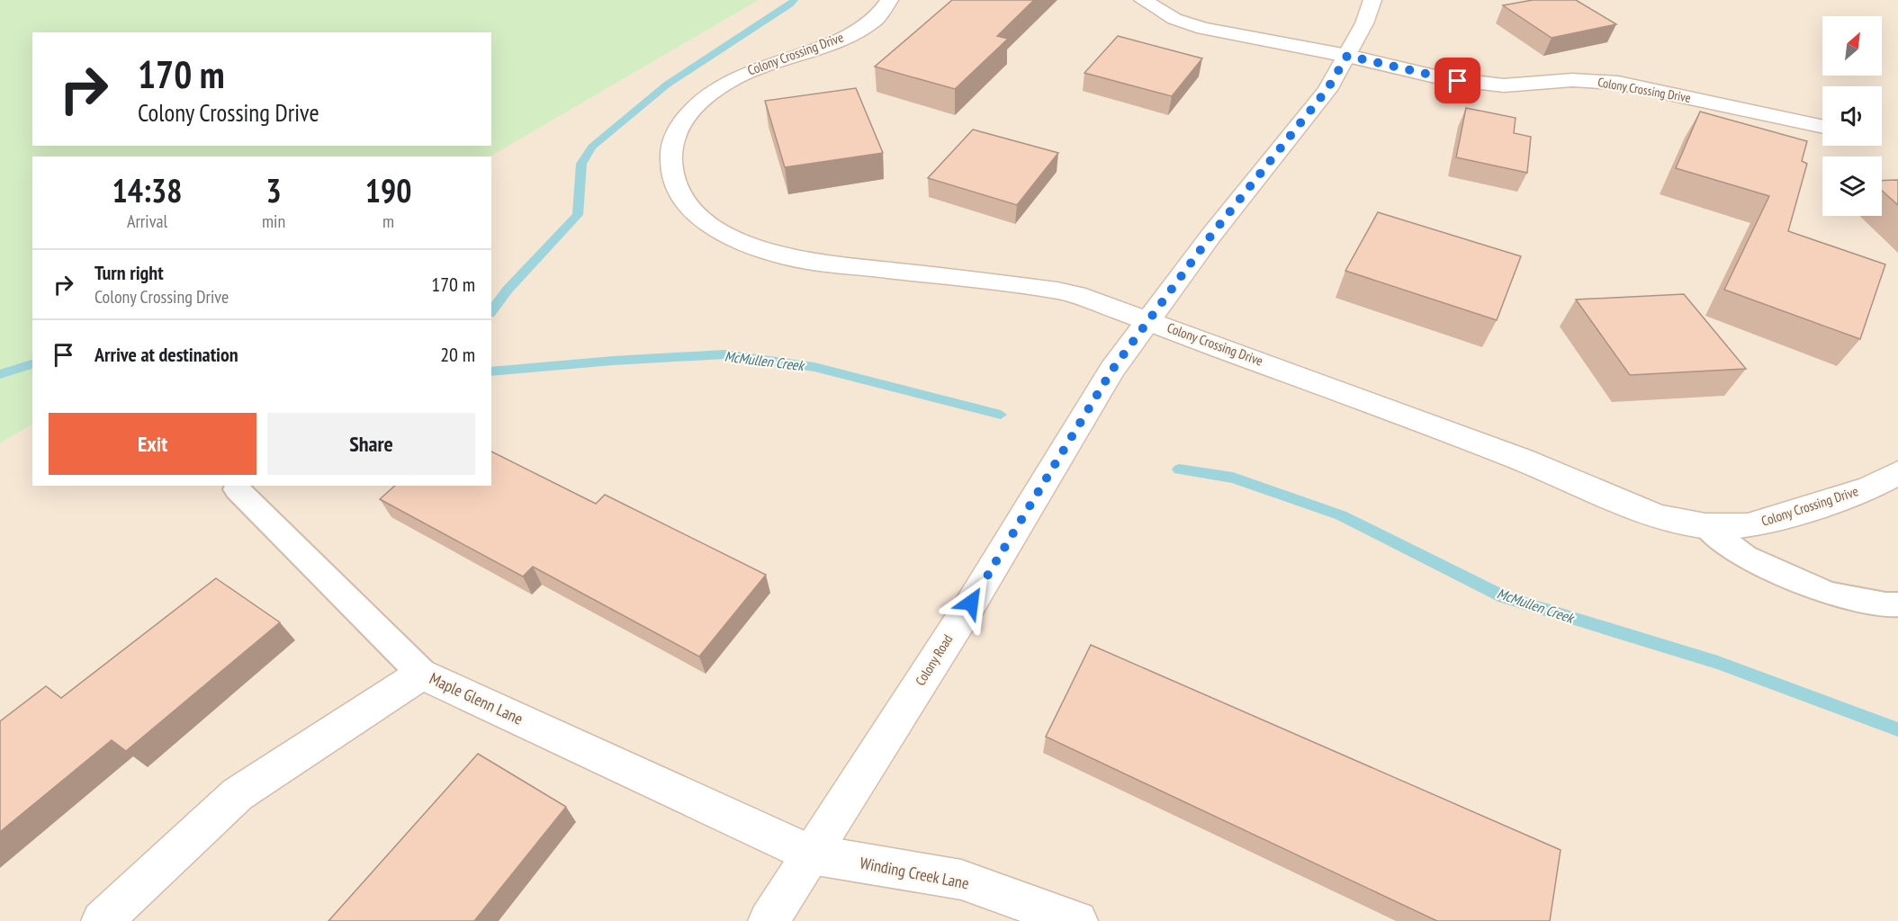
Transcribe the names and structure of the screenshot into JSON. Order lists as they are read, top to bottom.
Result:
{
  "streets": {
    "street": [
      "Colony Crossing Drive",
      "Colony Road",
      "Maple Glenn Lane",
      "Winding Creek Lane"
    ]
  },
  "crossings": [
    ["Colony Crossing Drive", "Colony Road"],
    ["Colony Road", "Maple Glenn Lane"],
    ["Colony Road", "Winding Creek Lane"],
    ["Maple Glenn Lane", "Winding Creek Lane"]
  ],
  "water": ["McMullen Creek"],
  "north": "top right",
  "page": {
    "turn": ["170 m", "Colony Crossing Drive"],
    "eta": [
      "14:38",
      "Arrival",
      "3",
      "min",
      "190",
      "m"
    ],
    "list": [
      {
        "name": "Turn right",
        "note": "Colony Crossing Drive",
        "value": "170 m"
      },
      {
        "name": "Arrive at destination",
        "value": "20 m"
      }
    ],
    "buttons": ["Exit", "Share"]
  }
}
